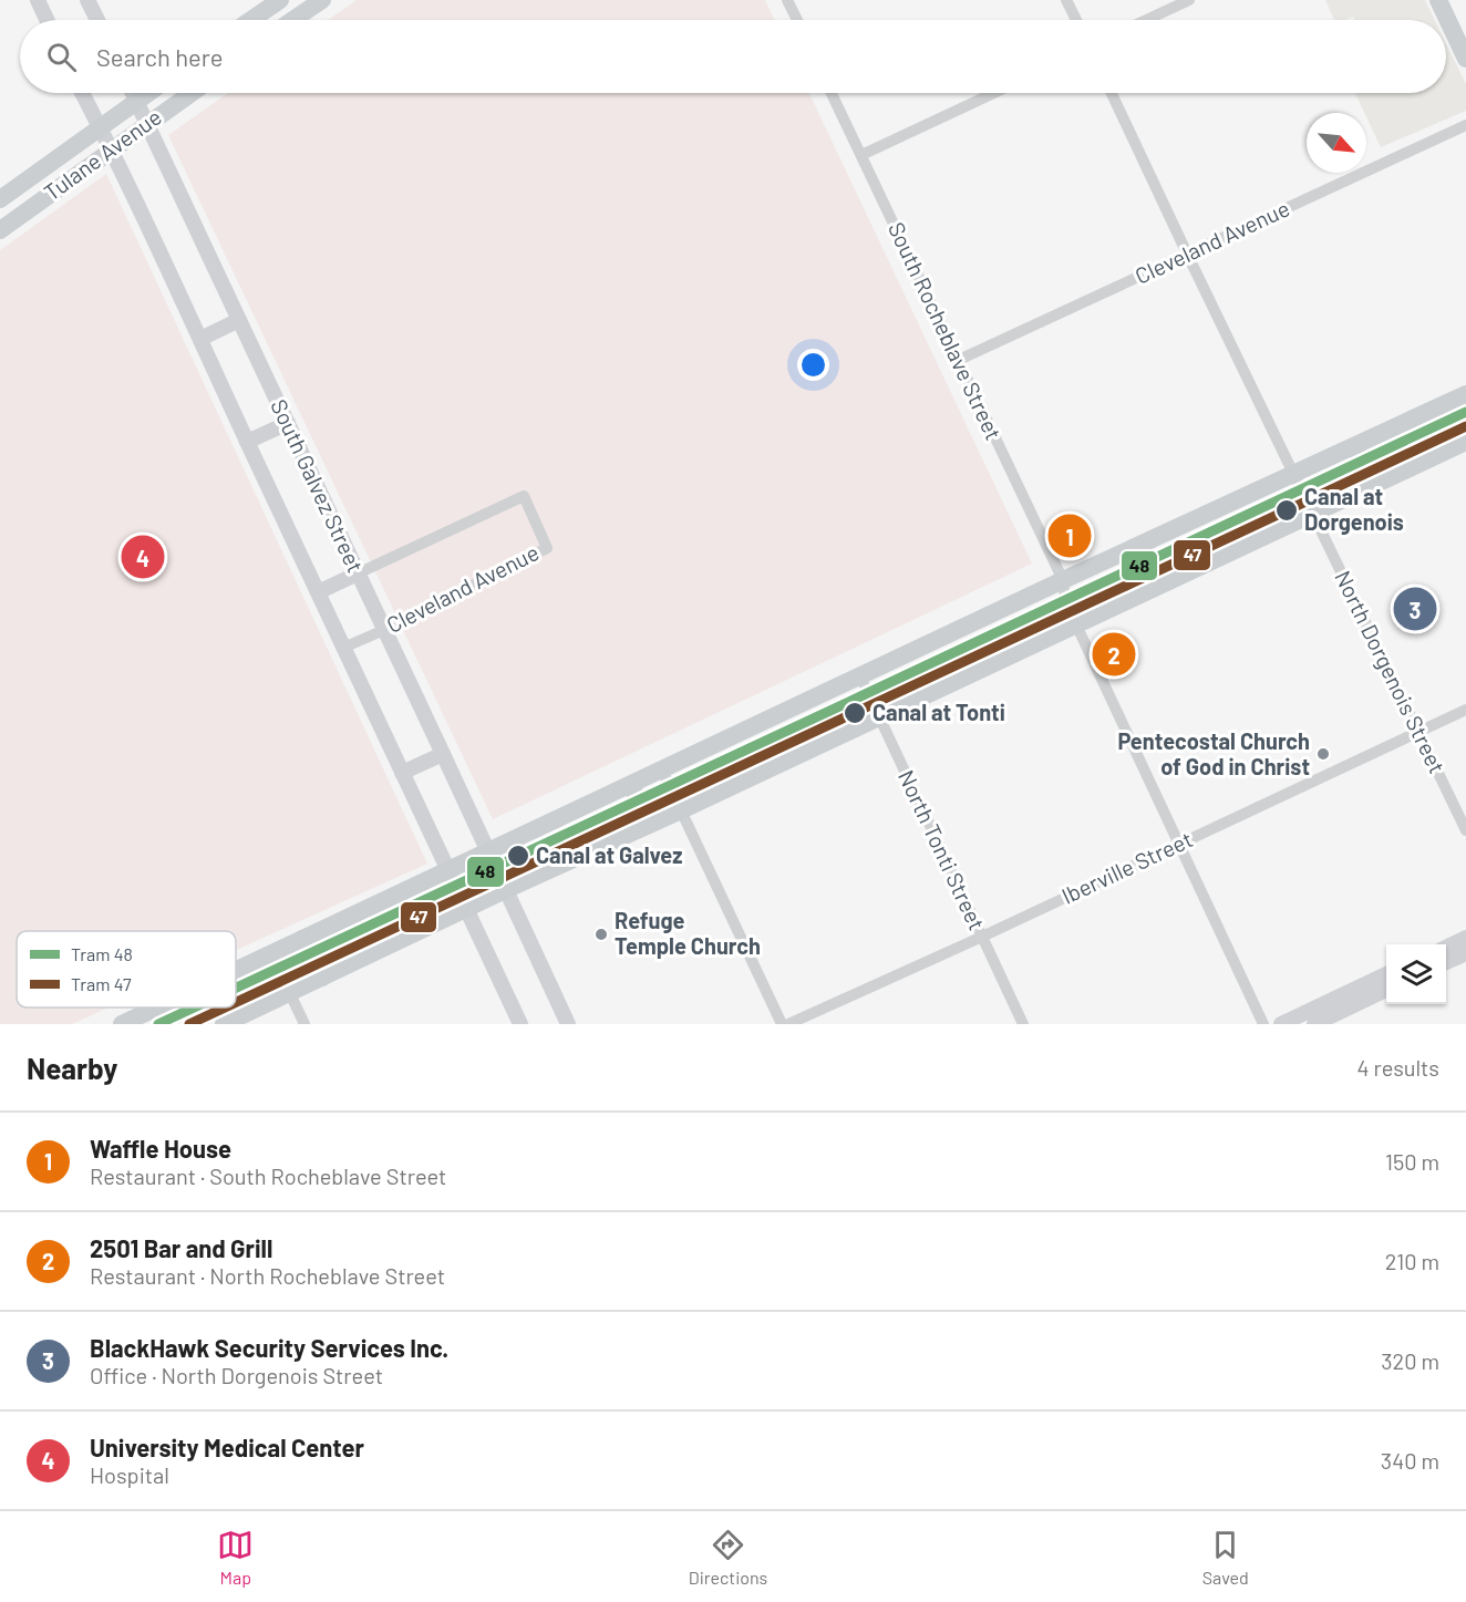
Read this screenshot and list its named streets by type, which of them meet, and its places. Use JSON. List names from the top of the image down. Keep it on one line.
{"streets":{"main road":["Tulane Avenue"],"street":["Cleveland Avenue","South Rocheblave Street","South Galvez Street","North Dorgenois Street","North Tonti Street","Iberville Street"]},"crossings":[["Tulane Avenue","South Galvez Street"],["Cleveland Avenue","South Rocheblave Street"],["Cleveland Avenue","South Galvez Street"],["Cleveland Avenue","North Dorgenois Street"],["South Rocheblave Street","Iberville Street"],["North Dorgenois Street","Iberville Street"],["North Tonti Street","Iberville Street"]],"places":["Canal at Dorgenois","Canal at Tonti","Pentecostal Church of God in Christ","Canal at Galvez","Refuge Temple Church"],"lines":["tram line 48","tram line 47"],"legend":["Tram 48","Tram 47"],"north":"bottom right","page":{"search":"Search here","pins":["1","4","3","2"],"heading":["Nearby","4 results"],"list":[{"mark":"1","name":"Waffle House","note":"Restaurant · South Rocheblave Street","value":"150 m"},{"mark":"2","name":"2501 Bar and Grill","note":"Restaurant · North Rocheblave Street","value":"210 m"},{"mark":"3","name":"BlackHawk Security Services Inc.","note":"Office · North Dorgenois Street","value":"320 m"},{"mark":"4","name":"University Medical Center","note":"Hospital","value":"340 m"}],"nav":["Map","Directions","Saved"]}}
